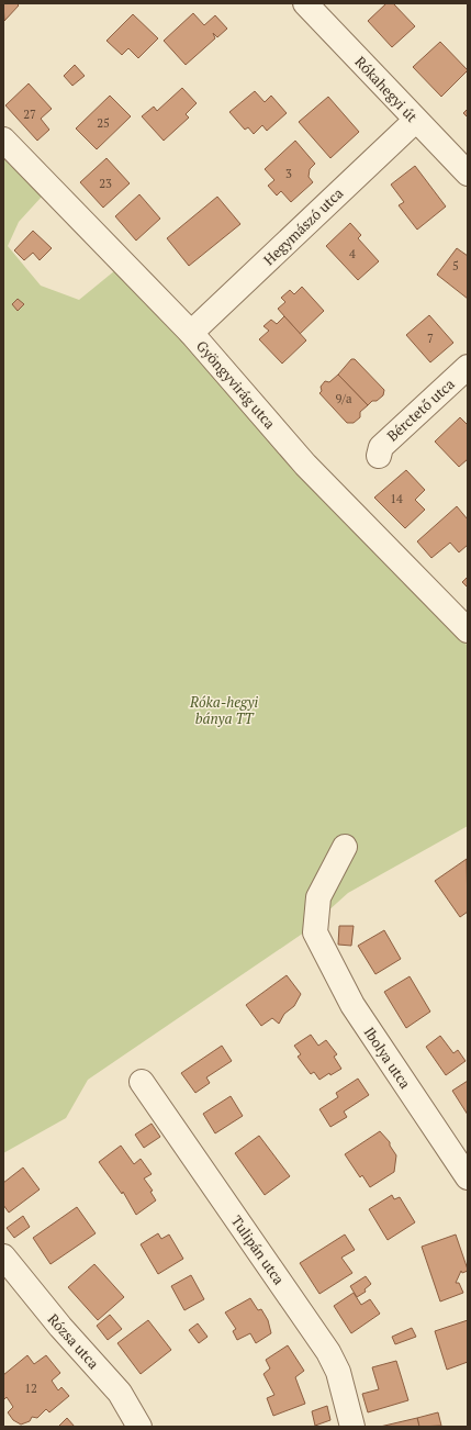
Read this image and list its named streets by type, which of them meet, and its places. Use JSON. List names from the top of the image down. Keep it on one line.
{"streets":{"street":["Rókahegyi út","Hegymászó utca","Gyöngyvirág utca","Bérctető utca","Ibolya utca","Tulipán utca","Rózsa utca"]},"crossings":[["Rókahegyi út","Hegymászó utca"],["Hegymászó utca","Gyöngyvirág utca"]],"parks":["Róka-hegyi bánya TT"],"house_numbers":["27","25","3","23","4","5","7","9/a","14","12"]}
